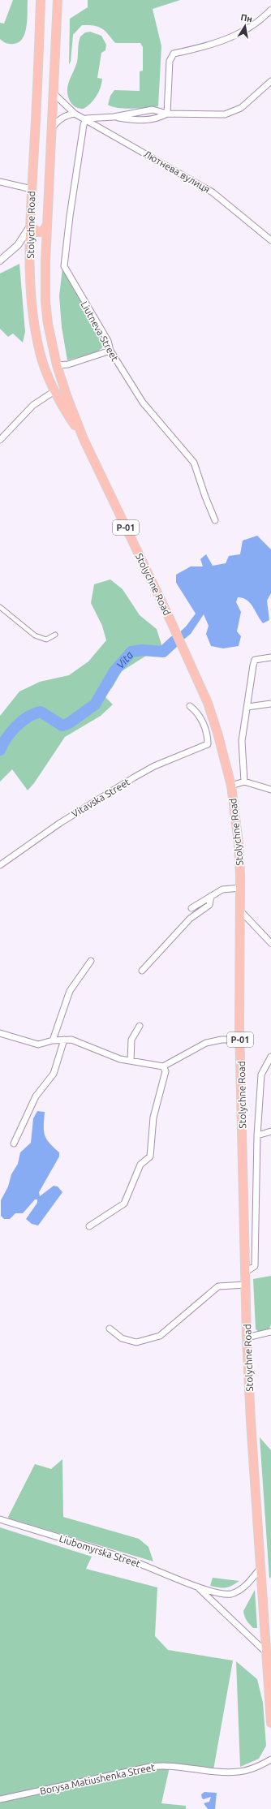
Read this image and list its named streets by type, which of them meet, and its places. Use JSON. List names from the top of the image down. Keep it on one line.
{"streets":{"main road":["Stolychne Road","Р-01"],"street":["Лютнева вулиця","Liutneva Street","Vitavska Street","Liubomyrska Street","Borysa Matiushenka Street"]},"crossings":[["Лютнева вулиця","Stolychne Road"],["Лютнева вулиця","Liutneva Street"],["Stolychne Road","Liubomyrska Street"]],"water":["Vita"],"north":"top"}
